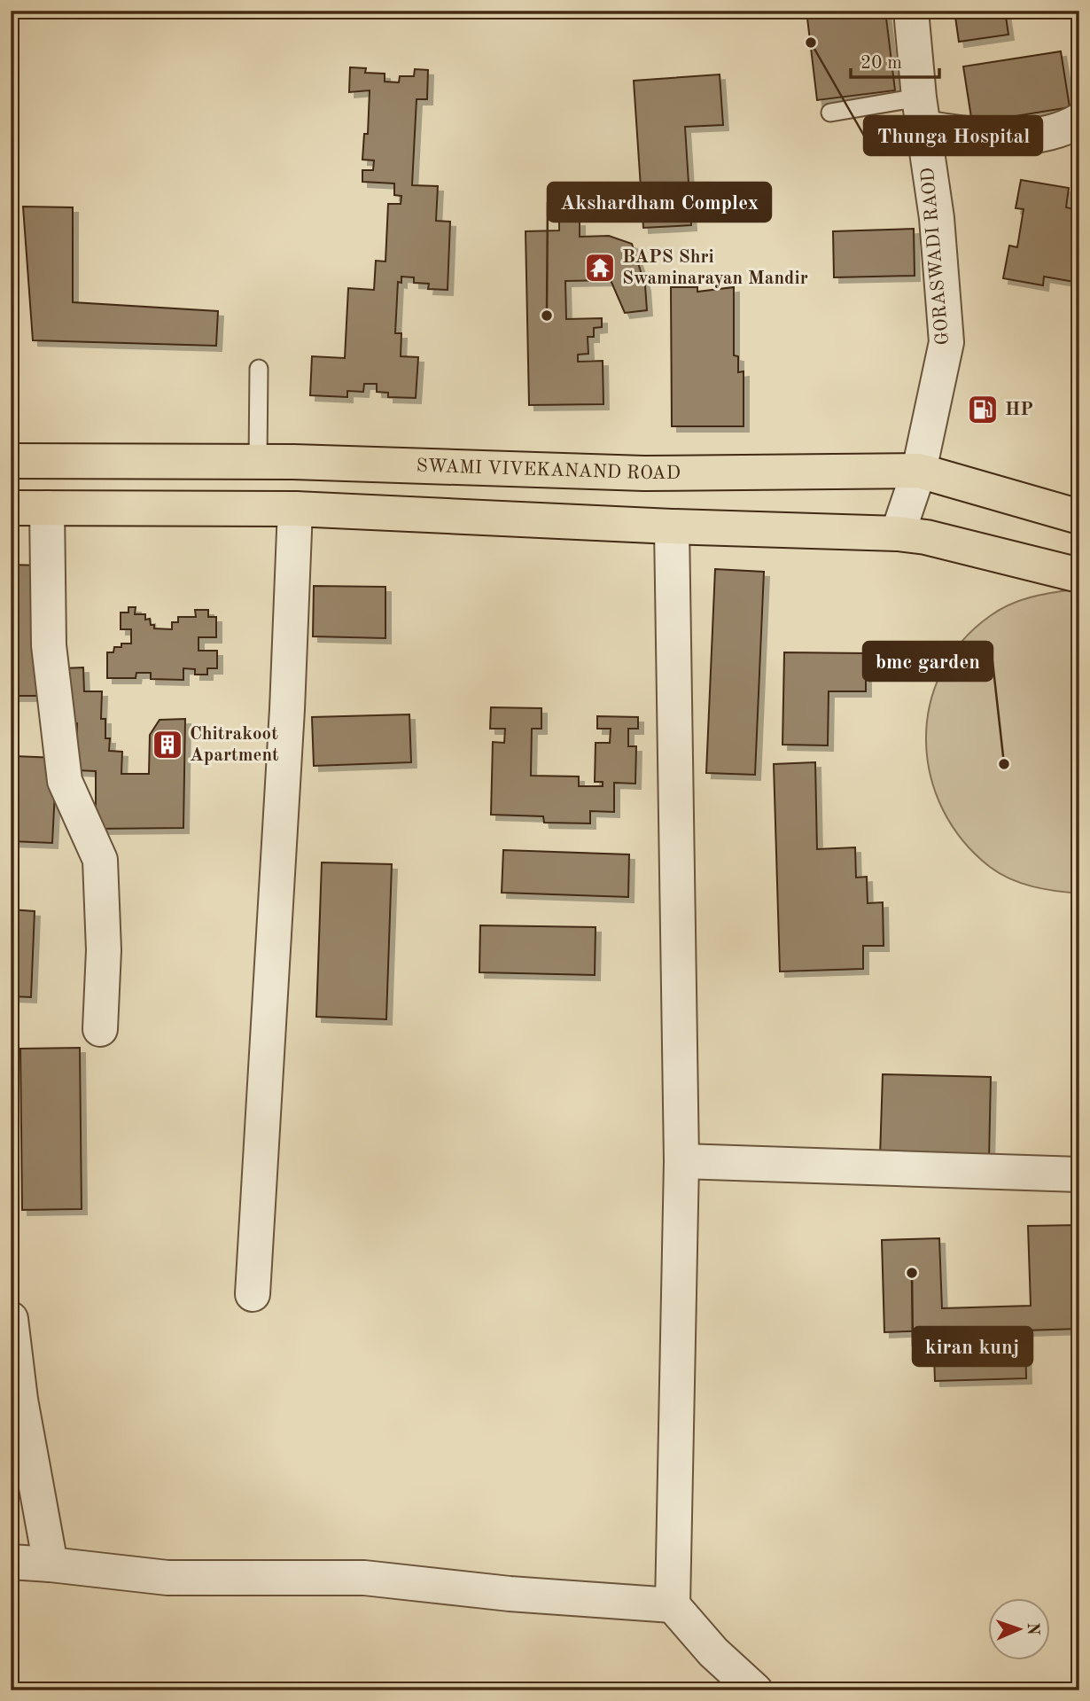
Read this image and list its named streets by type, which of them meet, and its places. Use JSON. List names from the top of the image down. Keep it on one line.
{"streets":{"main road":["SWAMI VIVEKANAND ROAD"],"street":["GORASWADI RAOD"]},"crossings":[["GORASWADI RAOD","SWAMI VIVEKANAND ROAD"]],"places":{"other":["Thunga Hospital","Akshardham Complex","bmc garden","kiran kunj"],"temple":["BAPS Shri Swaminarayan Mandir"],"fuel station":["HP"],"building":["Chitrakoot Apartment"]},"scale_bar":"20 m","north":"right"}
